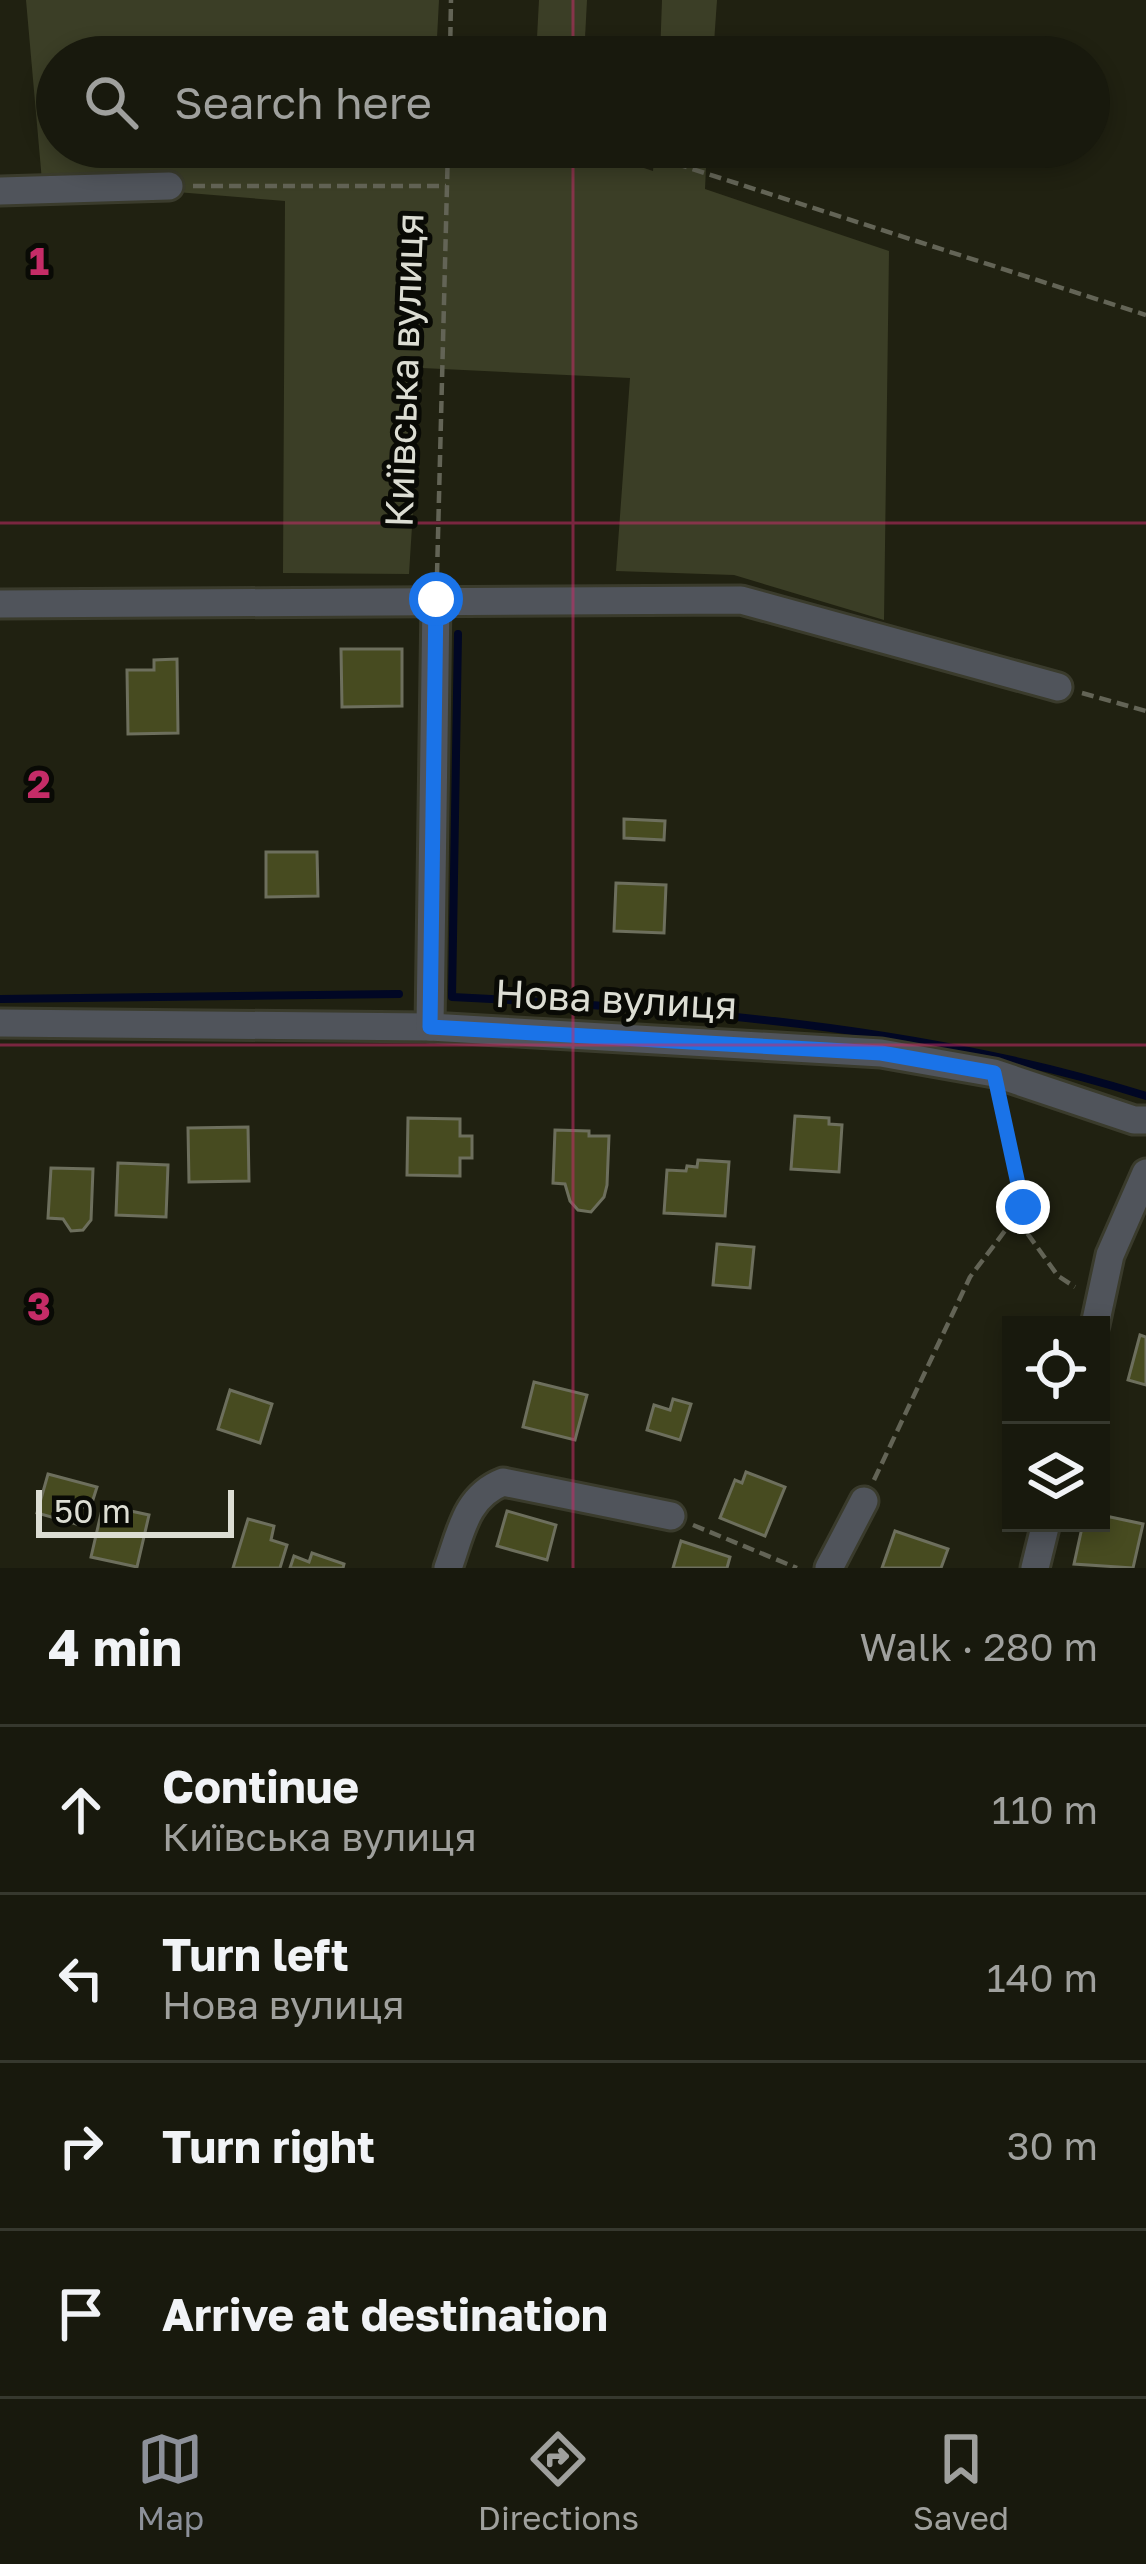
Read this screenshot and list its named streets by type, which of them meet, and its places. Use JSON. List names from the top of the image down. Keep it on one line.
{"streets":{"street":["Нова вулиця"],"path":["Київська вулиця"]},"scale_bar":"50 m","page":{"search":"Search here","scale":"50 m","heading":["4 min","Walk · 280 m"],"list":[["Continue","Київська вулиця","110 m"],["Turn left","Нова вулиця","140 m"],["Turn right","30 m"],"Arrive at destination"],"nav":["Map","Directions","Saved"]},"grid":{"rows":["1","2","3"]}}
